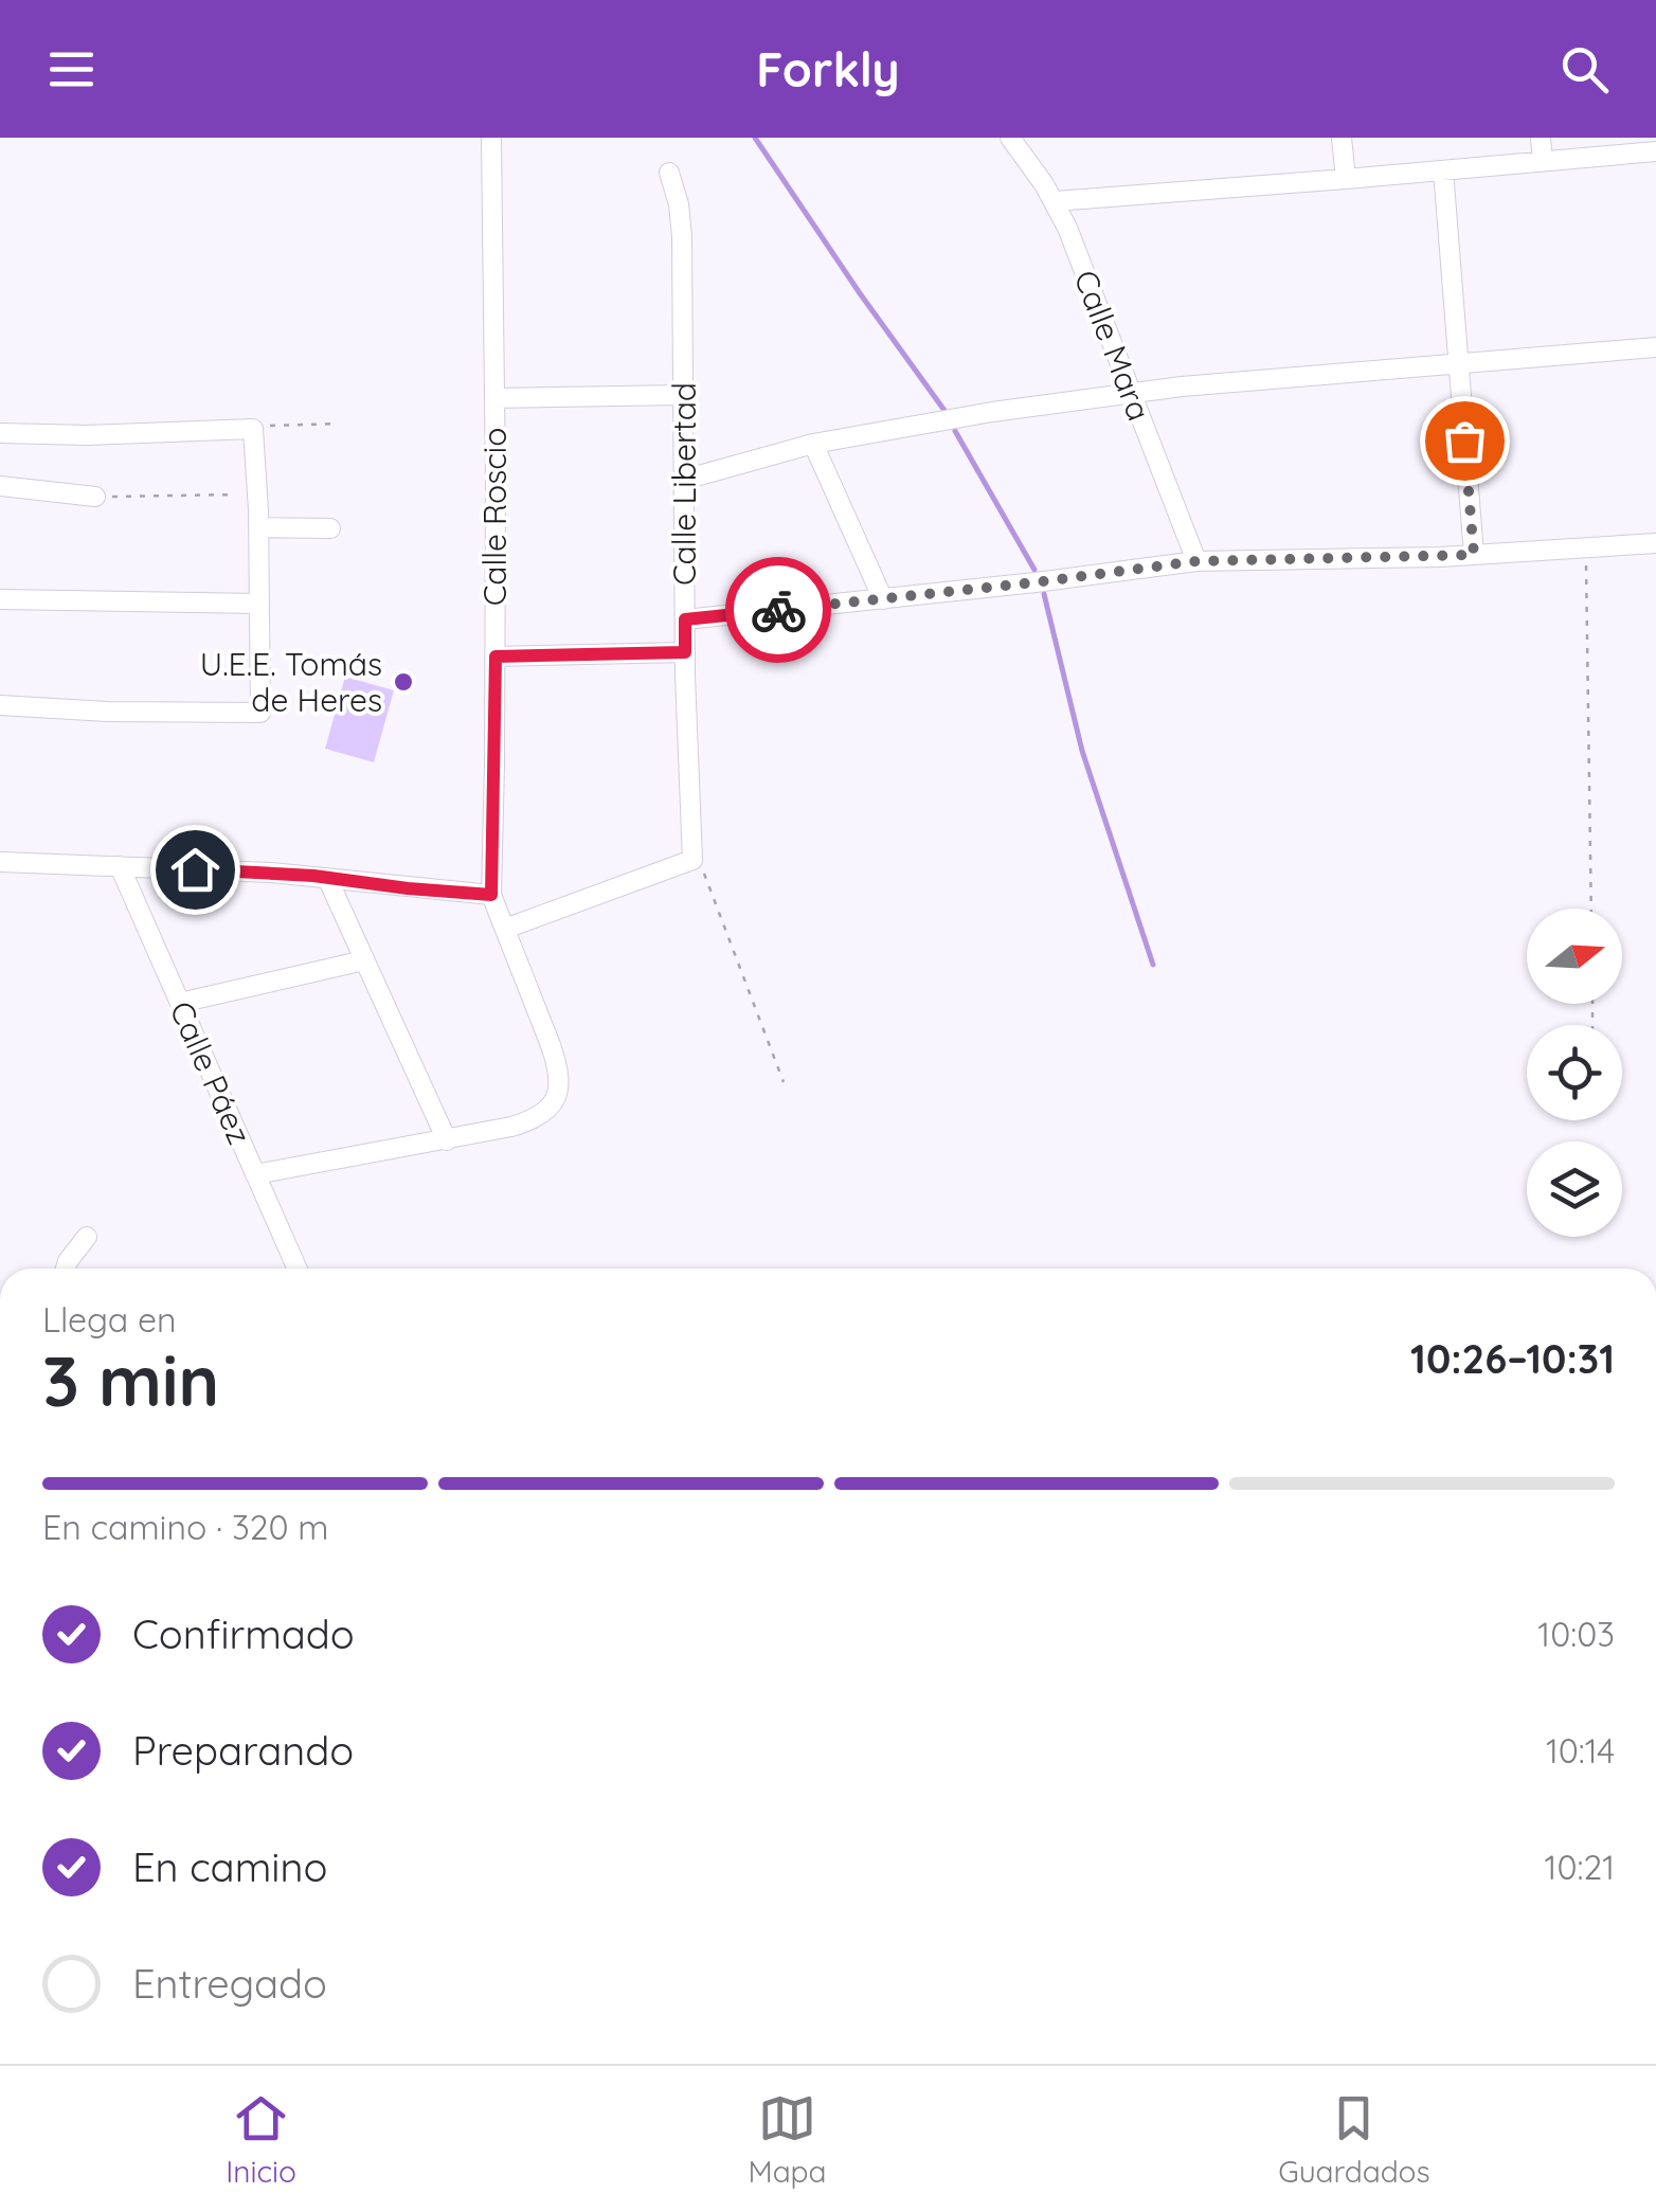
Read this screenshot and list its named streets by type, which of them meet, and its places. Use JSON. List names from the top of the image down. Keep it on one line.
{"streets":{"street":["Calle Mara","Calle Libertad","Calle Roscio","Calle Páez"]},"places":["U.E.E. Tomás de Heres"],"north":"right","page":{"header":"Forkly","heading":["3 min","Llega en","10:26–10:31"],"bar":"En camino · 320 m","list":[["Confirmado","10:03"],["Preparando","10:14"],["En camino","10:21"],"Entregado"],"tabs":["Inicio","Mapa","Guardados"]}}
